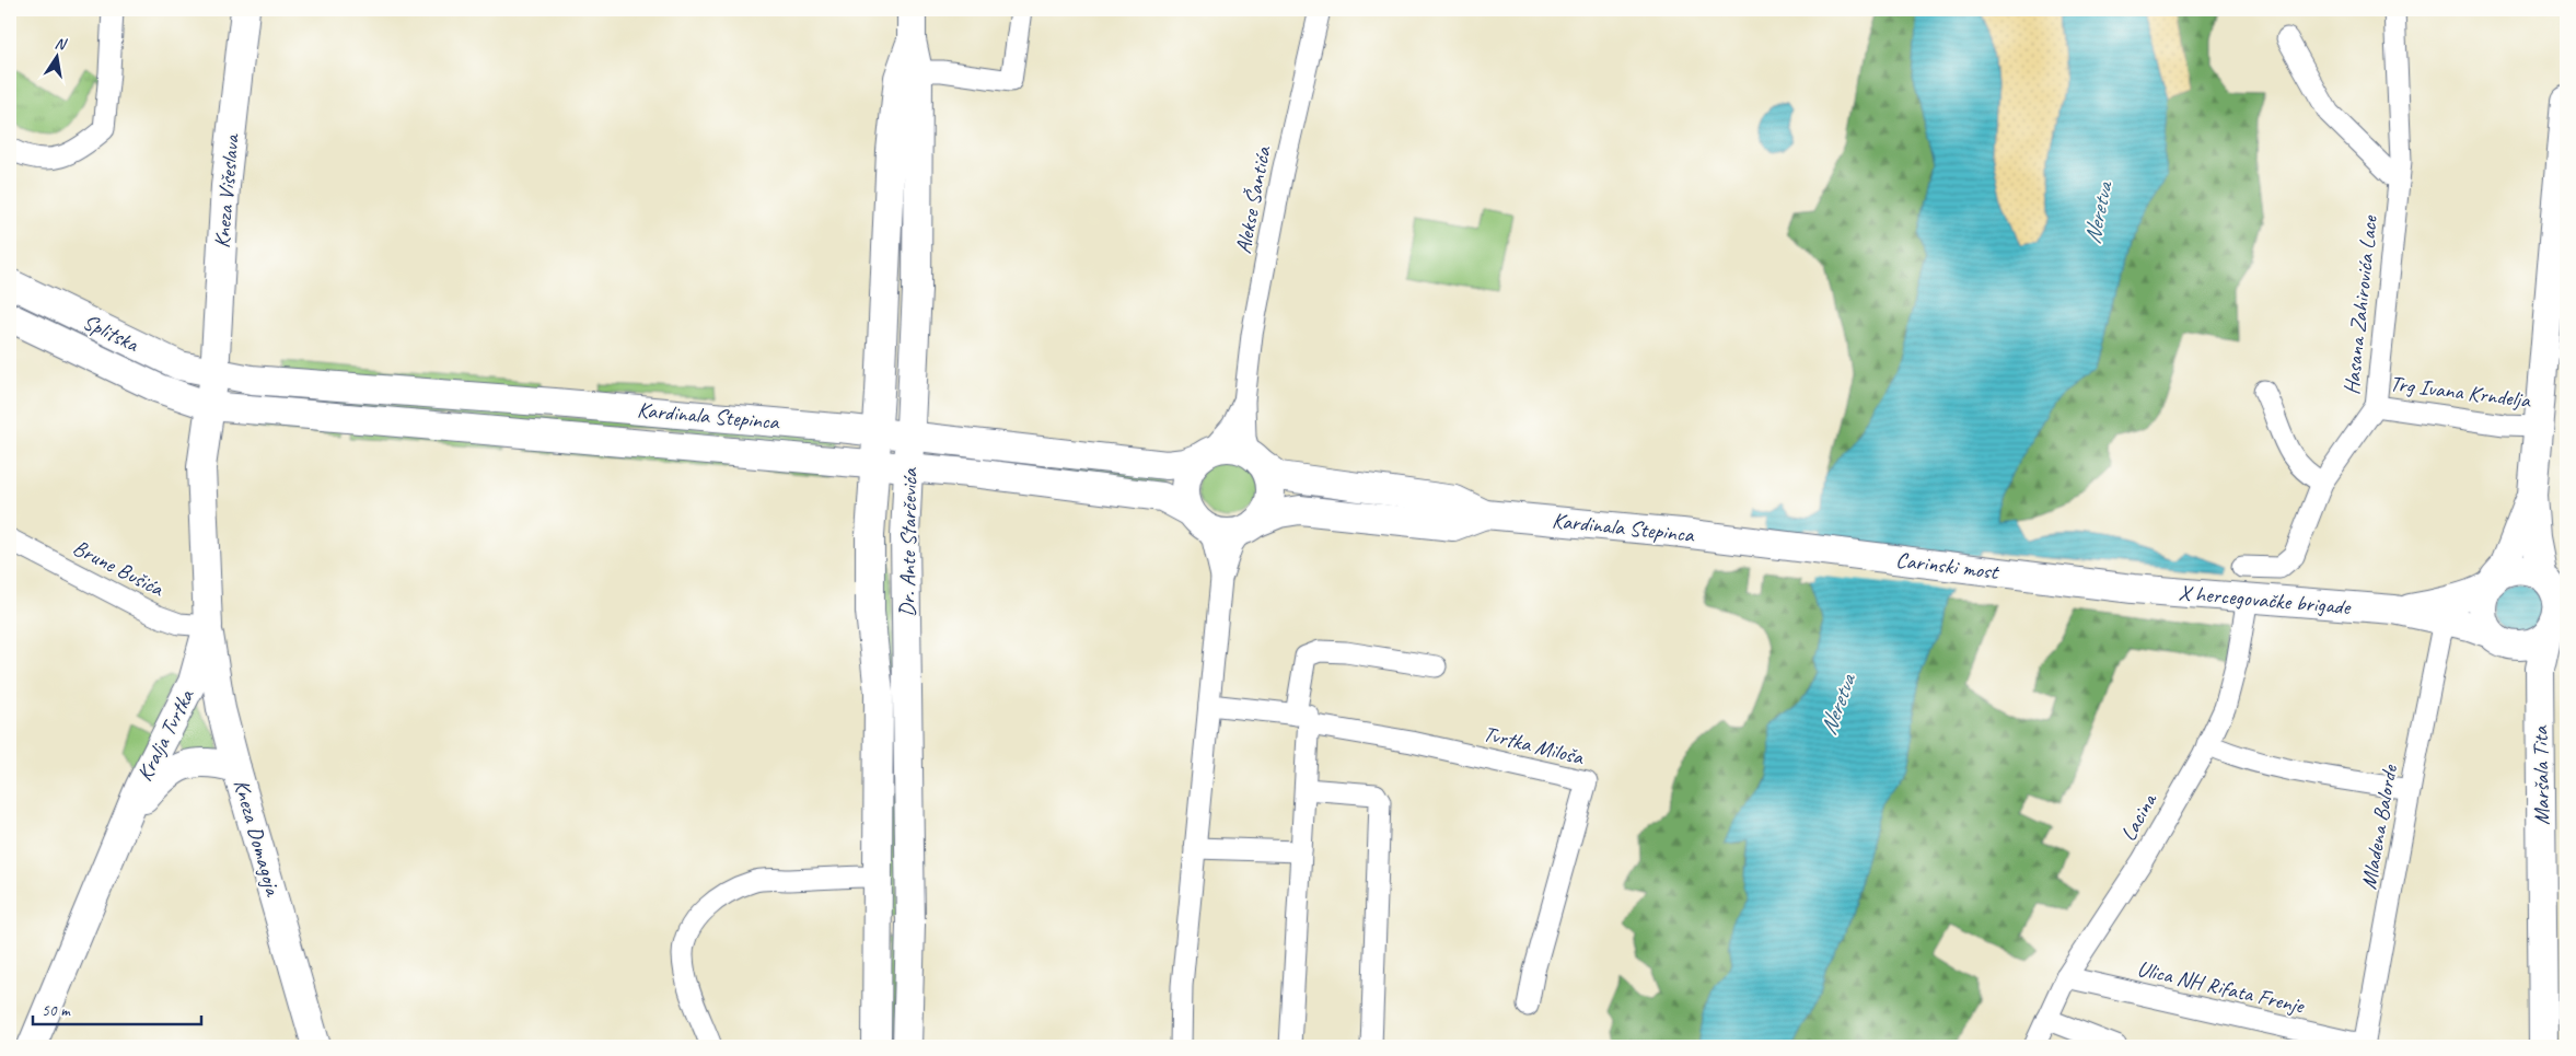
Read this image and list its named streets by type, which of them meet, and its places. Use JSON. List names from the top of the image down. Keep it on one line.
{"streets":{"street":["Kneza Višeslava","Alekse Šantića","Hasana Zahirovića Lace","Splitska","Trg Ivana Krndelja","Kardinala Stepinca","Dr. Ante Starčevića","Carinski most","Brune Bušića","X hercegovačke brigade","Kralja Tvrtka","Tvrtka Miloša","Maršala Tita","Lacina","Mladena Balorde","Kneza Domagoja","Ulica NH Rifata Frenje"]},"crossings":[["Kneza Višeslava","Splitska"],["Kneza Višeslava","Kardinala Stepinca"],["Kneza Višeslava","Kralja Tvrtka"],["Alekse Šantića","Kardinala Stepinca"],["Hasana Zahirovića Lace","Trg Ivana Krndelja"],["Splitska","Kardinala Stepinca"],["Splitska","Kralja Tvrtka"],["Kardinala Stepinca","Dr. Ante Starčevića"],["Kardinala Stepinca","Carinski most"],["Kardinala Stepinca","Kralja Tvrtka"],["Carinski most","X hercegovačke brigade"],["Brune Bušića","Kralja Tvrtka"],["Brune Bušića","Kneza Domagoja"],["X hercegovačke brigade","Maršala Tita"],["X hercegovačke brigade","Lacina"],["X hercegovačke brigade","Mladena Balorde"],["Kralja Tvrtka","Kneza Domagoja"],["Lacina","Ulica NH Rifata Frenje"],["Mladena Balorde","Ulica NH Rifata Frenje"]],"water":["Neretva"],"scale_bar":"50 m","north":"top"}
